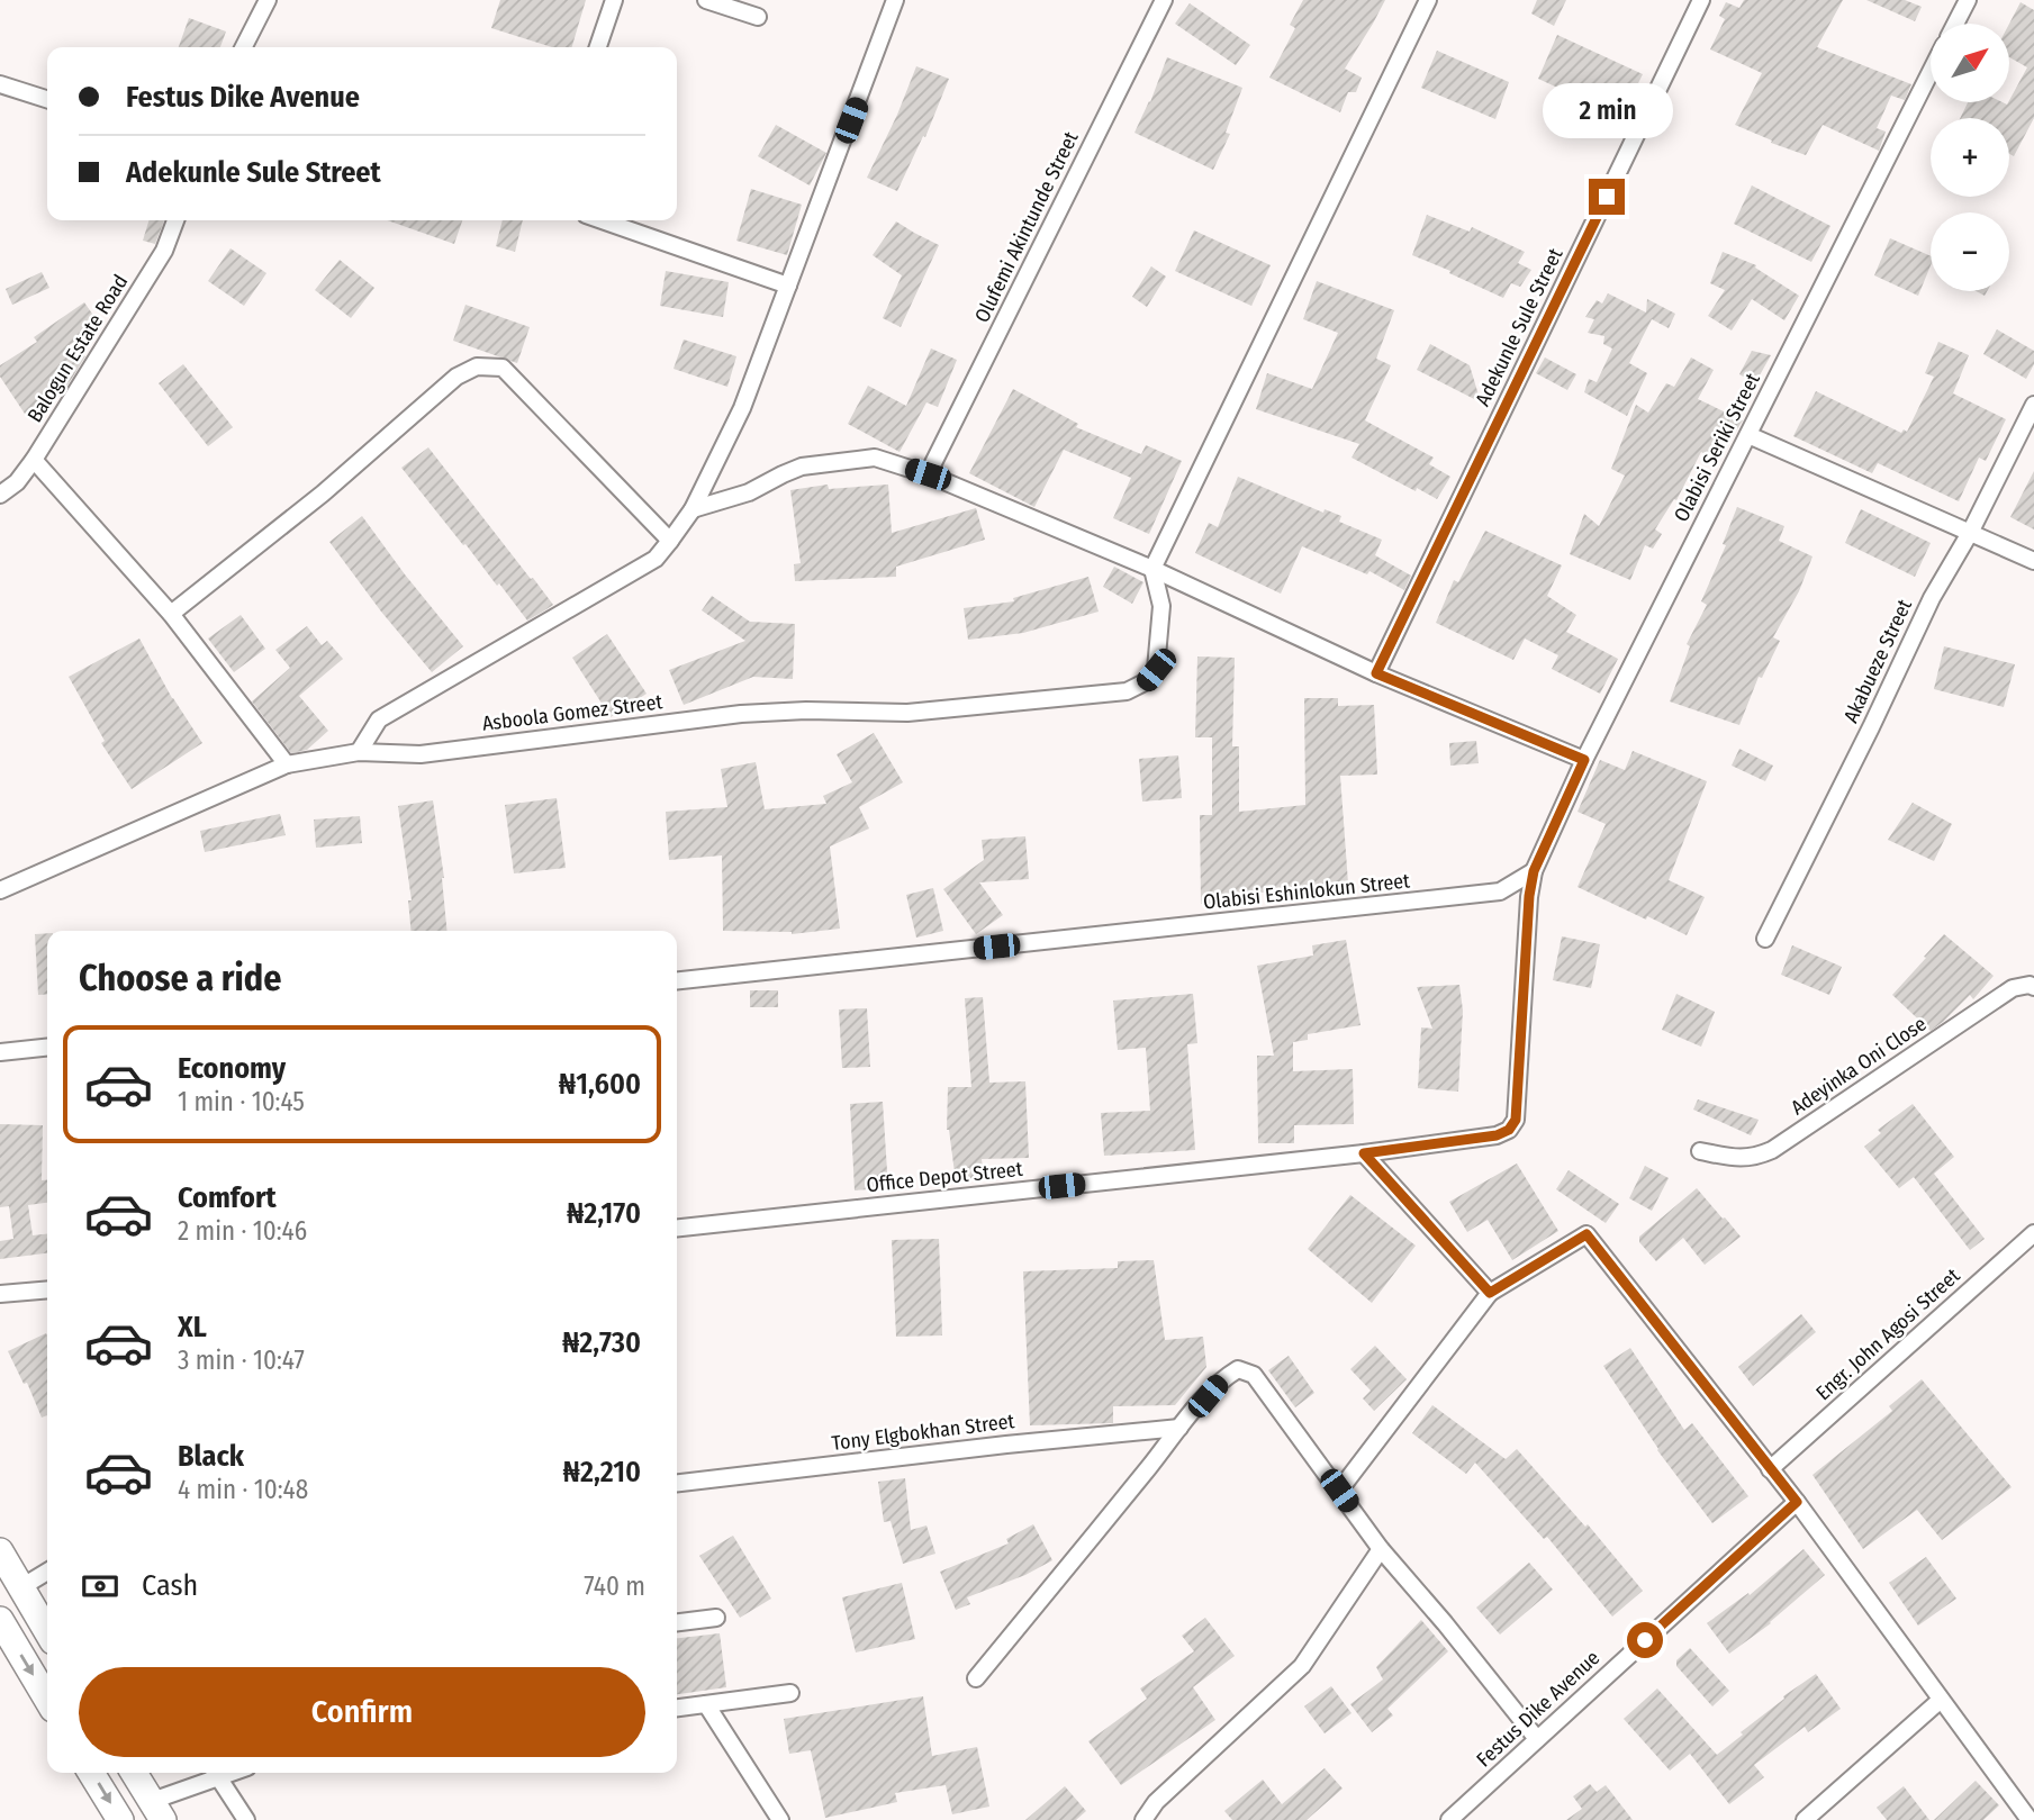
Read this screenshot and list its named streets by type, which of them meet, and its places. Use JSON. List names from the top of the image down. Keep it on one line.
{"streets":{"street":["Olufemi Akintunde Street","Adekunle Sule Street","Balogun Estate Road","Olabisi Seriki Street","Akabueze Street","Asboola Gomez Street","Olabisi Eshinlokun Street","Adeyinka Oni Close","Office Depot Street","Engr. John Agosi Street","Tony Elgbokhan Street","Festus Dike Avenue"]},"crossings":[["Olabisi Seriki Street","Olabisi Eshinlokun Street"]],"north":"top right","page":{"map_buttons":["+","−"],"banner":["Festus Dike Avenue","Adekunle Sule Street"],"bubble":"2 min","heading":"Choose a ride","list":[{"name":"Economy","note":"1 min · 10:45","value":"₦1,600"},{"name":"Comfort","note":"2 min · 10:46","value":"₦2,170"},{"name":"XL","note":"3 min · 10:47","value":"₦2,730"},{"name":"Black","note":"4 min · 10:48","value":"₦2,210"}],"pay":["Cash","740 m"],"buttons":"Confirm"}}
